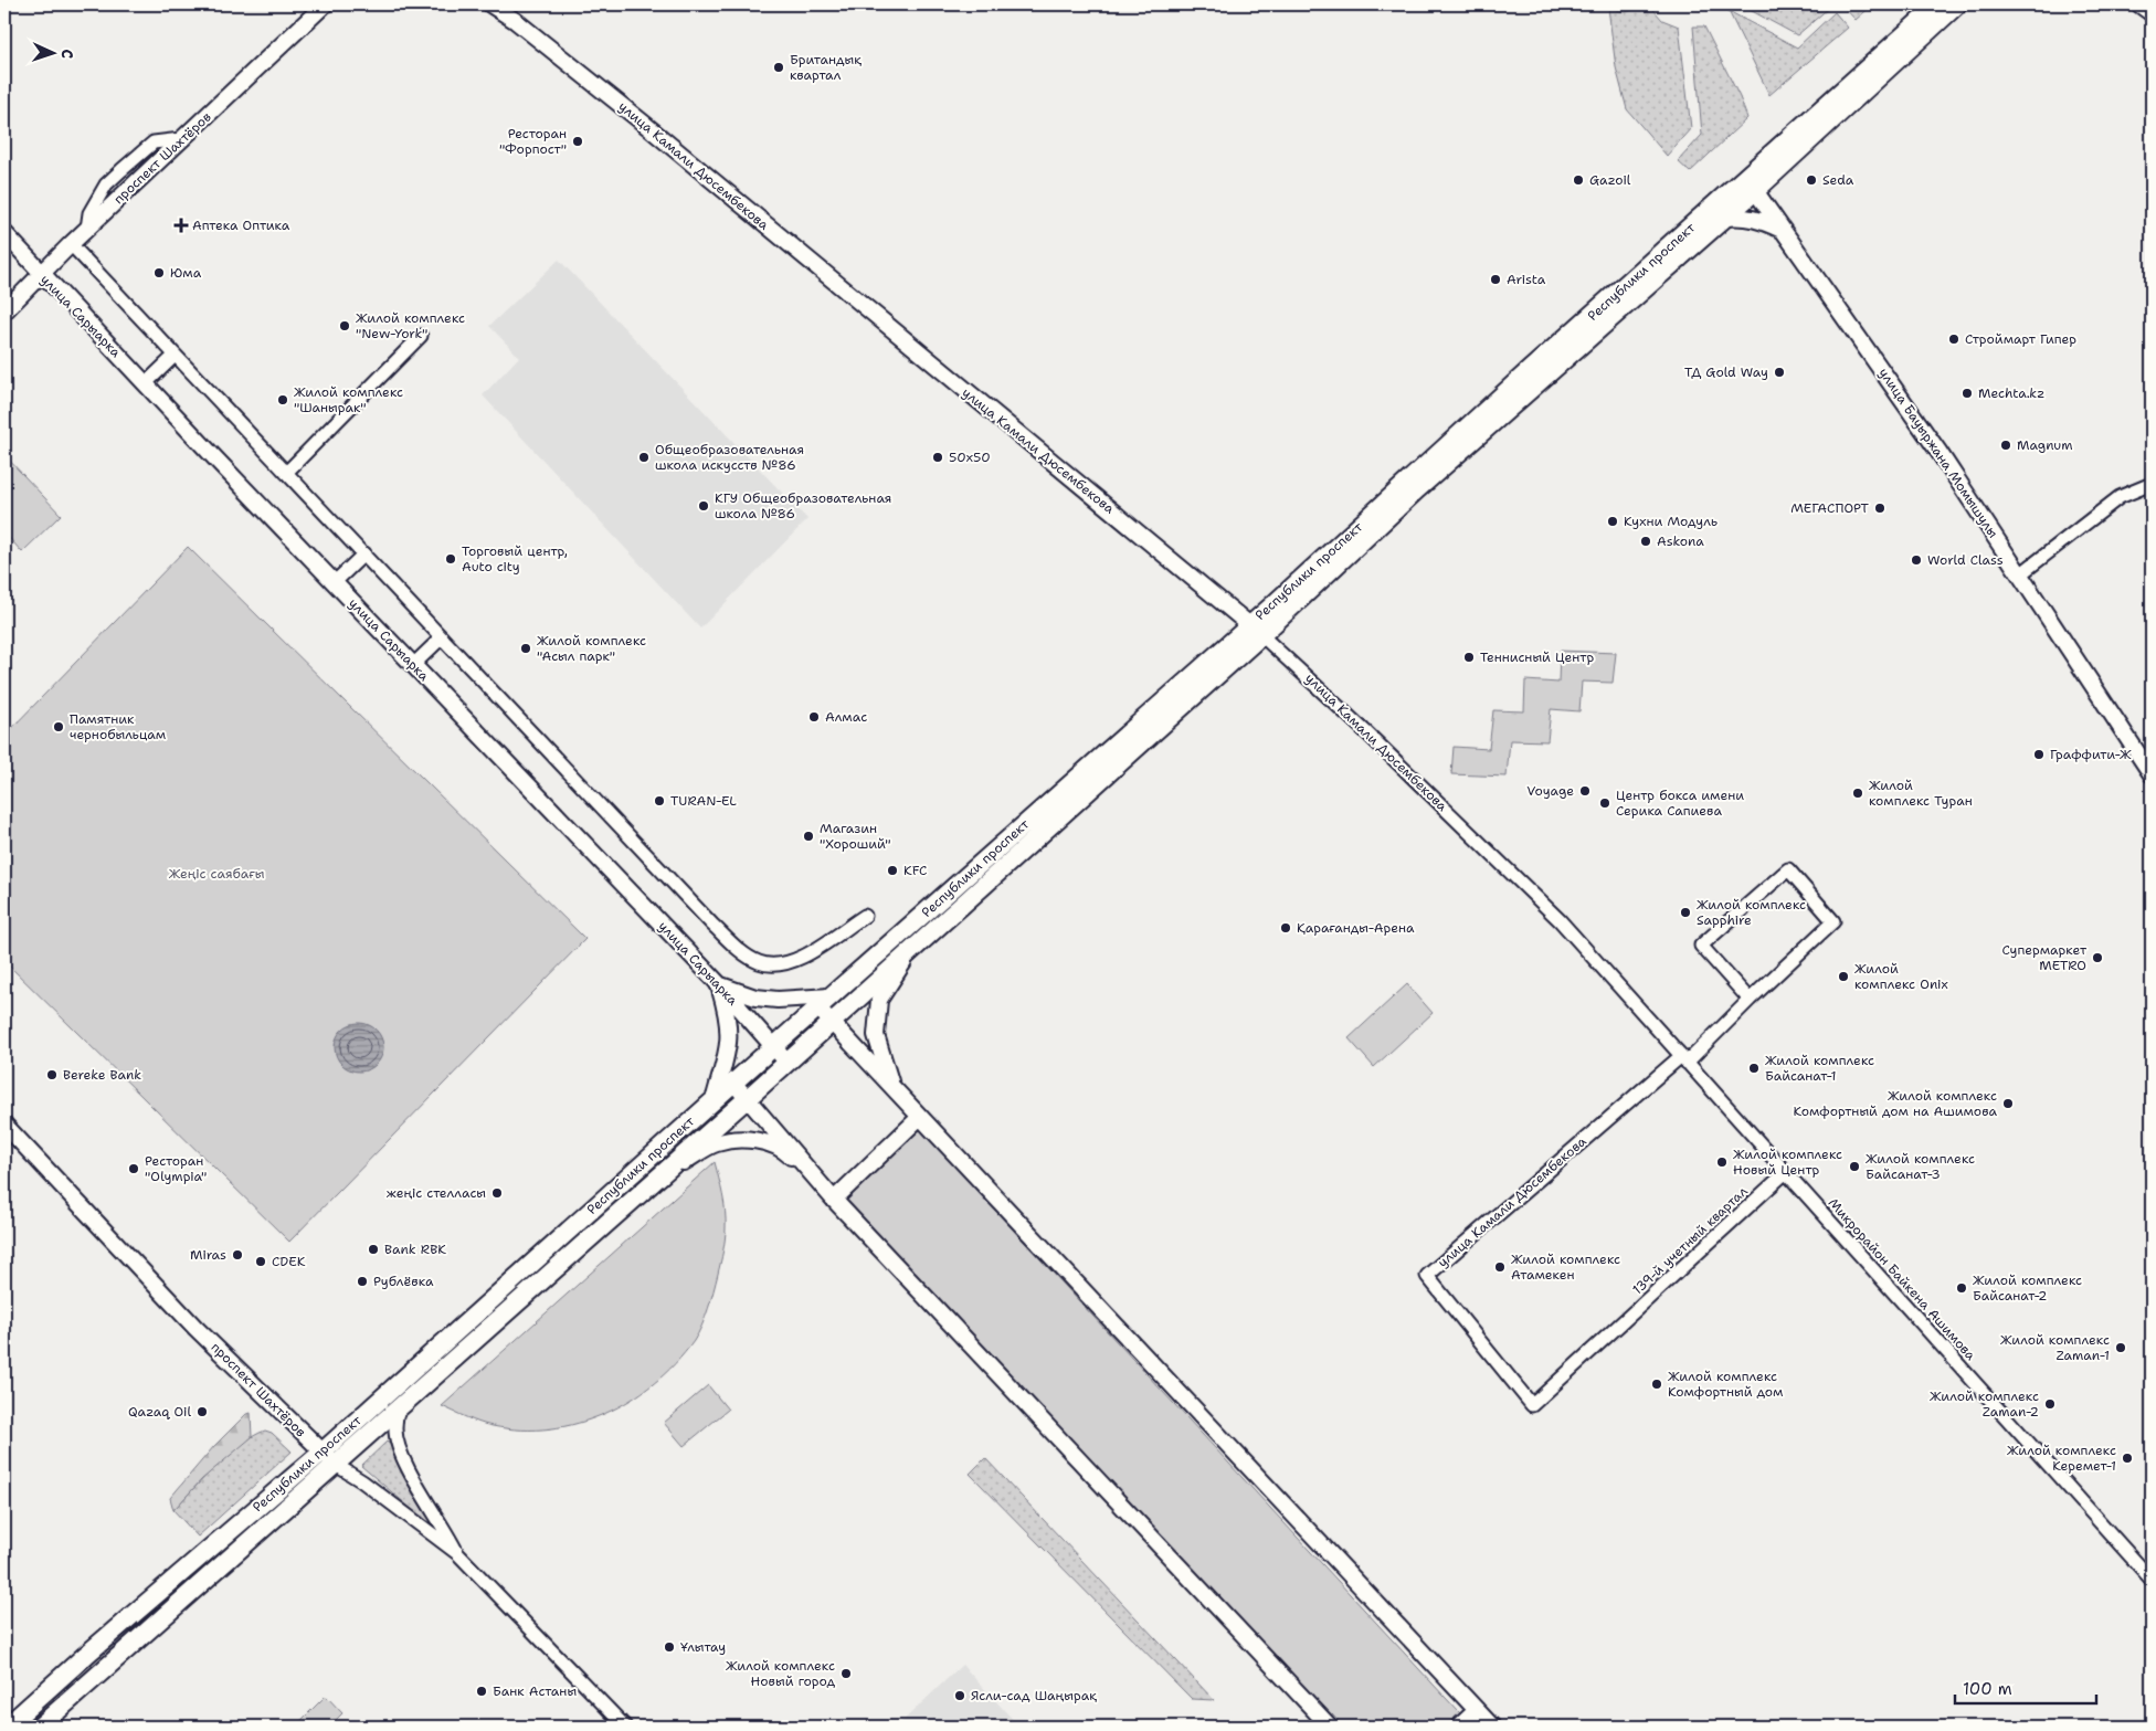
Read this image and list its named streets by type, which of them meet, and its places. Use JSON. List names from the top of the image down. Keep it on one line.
{"streets":{"highway":["Республики проспект"],"main road":["проспект Шахтёров","улица Камали Дюсембекова","улица Сарыарка","улица Бауыржана Момышулы"],"street":["139-й учетный квартал","Микрорайон Байкена Ашимова"]},"crossings":[["проспект Шахтёров","Республики проспект"],["проспект Шахтёров","улица Сарыарка"],["улица Камали Дюсембекова","Республики проспект"],["улица Камали Дюсембекова","139-й учетный квартал"],["улица Камали Дюсембекова","Микрорайон Байкена Ашимова"],["Республики проспект","улица Сарыарка"],["Республики проспект","улица Бауыржана Момышулы"],["139-й учетный квартал","Микрорайон Байкена Ашимова"]],"parks":["Жеңіс саябағы"],"places":{"other":["Британдық квартал","Ресторан \"Форпост\"","Gazoil","Seda","Юма","Arista","Жилой комплекс \"New-York\"","Строймарт Гипер","ТД Gold Way","Mechta.kz","Жилой комплекс \"Шанырак\"","Magnum","Общеобразовательная школа искусств №86","50х50","КГУ Общеобразовательная школа №86","МЕГАСПОРТ","Кухни Модуль","Askona","Торговый центр, Auto city","World Class","Жилой комплекс \"Асыл парк\"","Теннисный Центр","Алмас","Памятник чернобыльцам","Граффити-Ж","Voyage","Жилой комплекс Туран","TURAN-EL","Центр бокса имени Серика Сапиева","Магазин \"Хороший\"","KFC","Жилой комплекс Sapphire","Қарағанды-Арена","Супермаркет METRO","Жилой комплекс Onix","Жилой комплекс Байсанат-1","Bereke Bank","Жилой комплекс Комфортный дом на Ашимова","Жилой комплекс Новый Центр","Жилой комплекс Байсанат-3","Ресторан \"Olympia\"","жеңіс стелласы","Bank RBK","Miras","CDEK","Жилой комплекс Атамекен","Рублёвка","Жилой комплекс Байсанат-2","Жилой комплекс Zaman-1","Жилой комплекс Комфортный дом","Жилой комплекс Zaman-2","Qazaq Oil","Жилой комплекс Керемет-1","Ұлытау","Жилой комплекс Новый город","Банк Астаны","Ясли-сад Шаңырақ"],"health":["Аптека Оптика"]},"scale_bar":"100 m","north":"right"}
